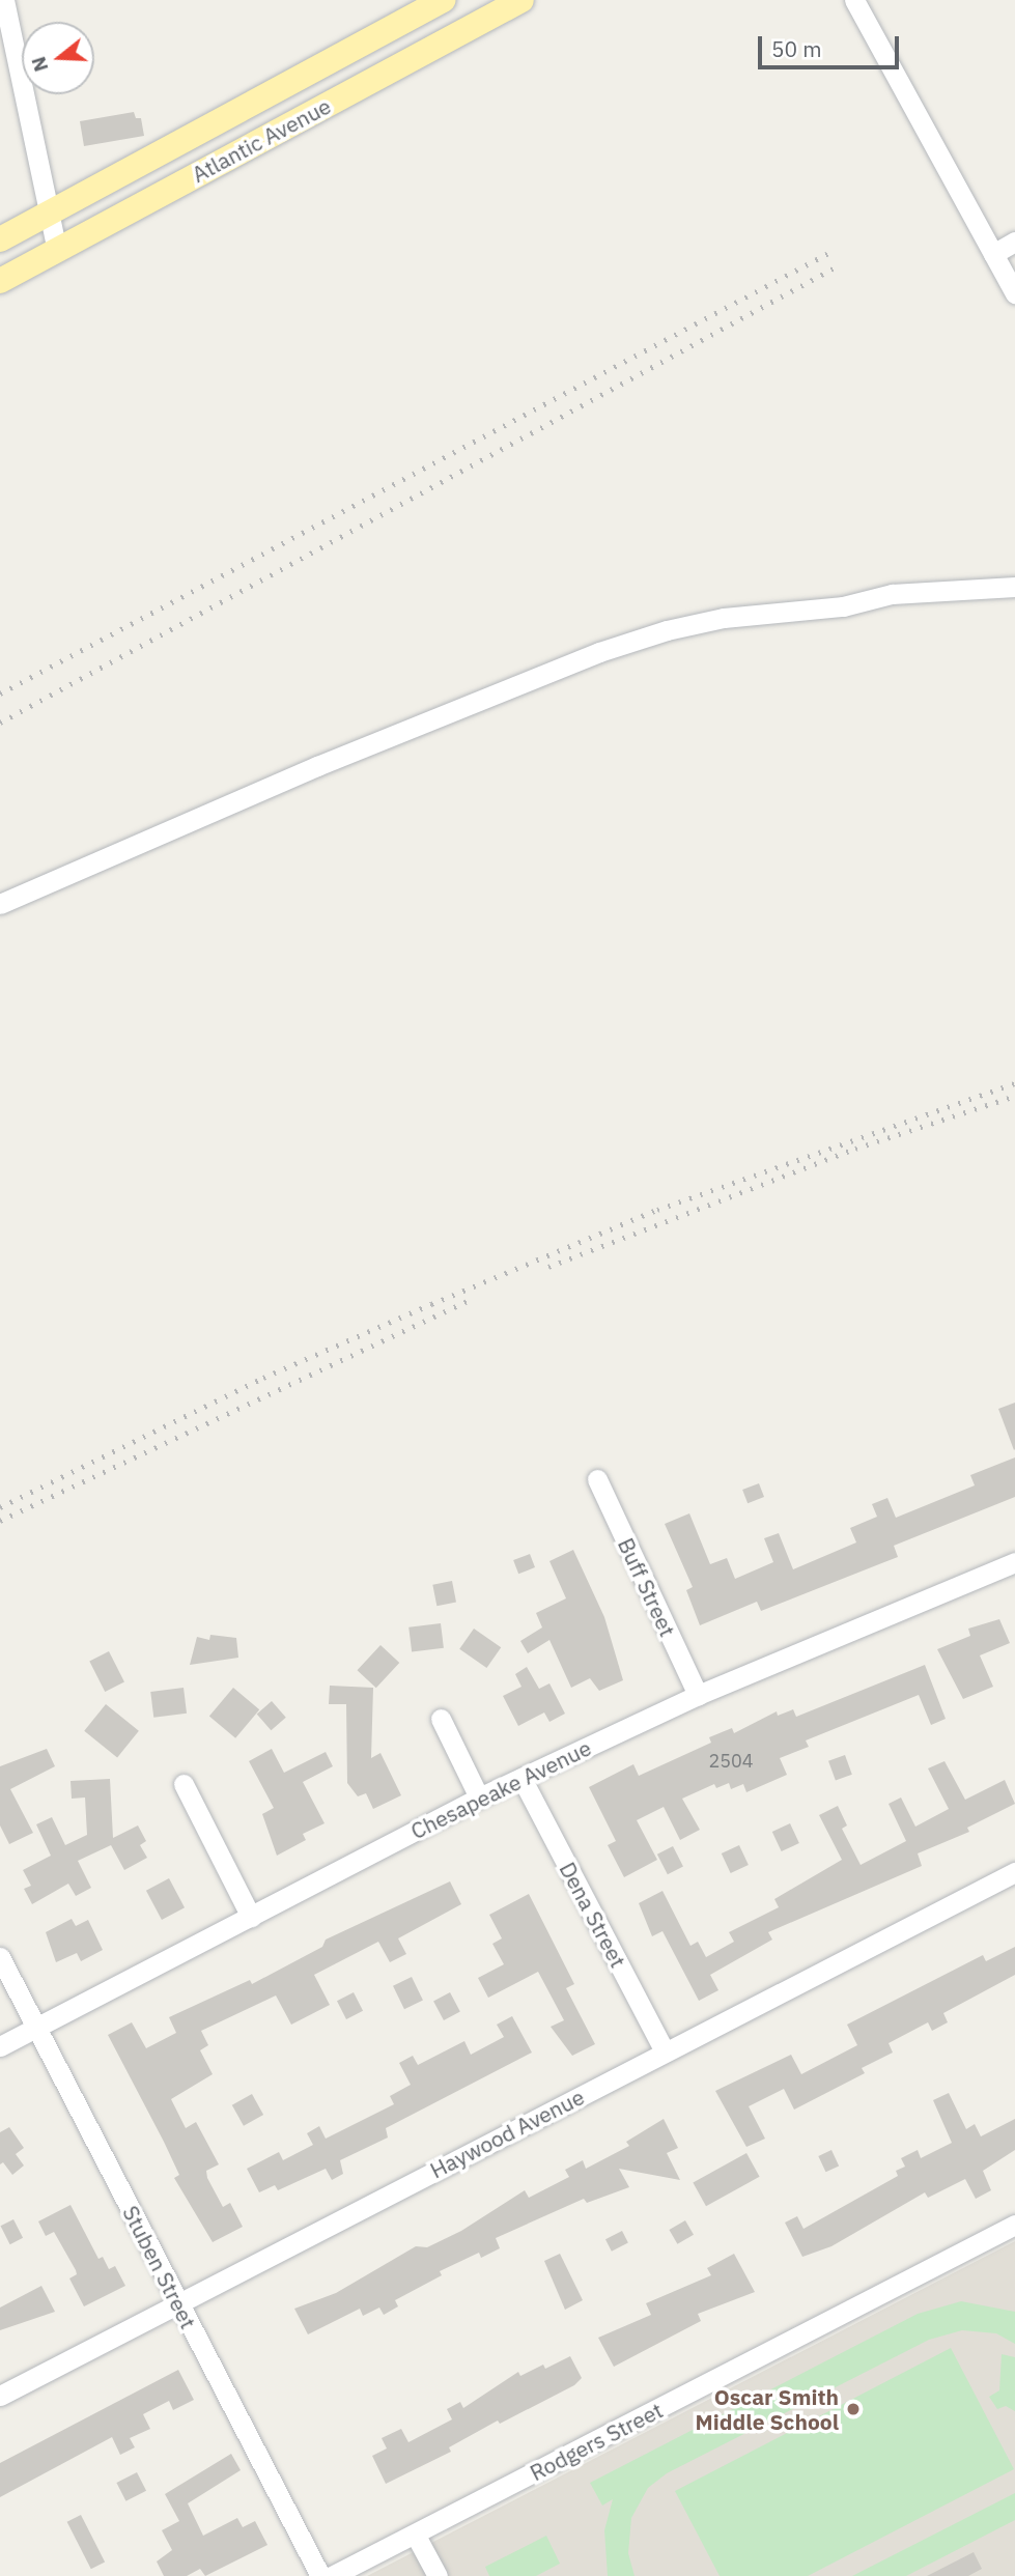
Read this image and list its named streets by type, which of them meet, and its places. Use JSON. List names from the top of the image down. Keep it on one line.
{"streets":{"main road":["Atlantic Avenue"],"street":["Buff Street","Chesapeake Avenue","Dena Street","Haywood Avenue","Stuben Street","Rodgers Street"]},"crossings":[["Buff Street","Chesapeake Avenue"],["Chesapeake Avenue","Dena Street"],["Chesapeake Avenue","Stuben Street"],["Dena Street","Haywood Avenue"],["Haywood Avenue","Stuben Street"]],"places":["Oscar Smith Middle School"],"house_numbers":["2504"],"scale_bar":"50 m","north":"left"}
